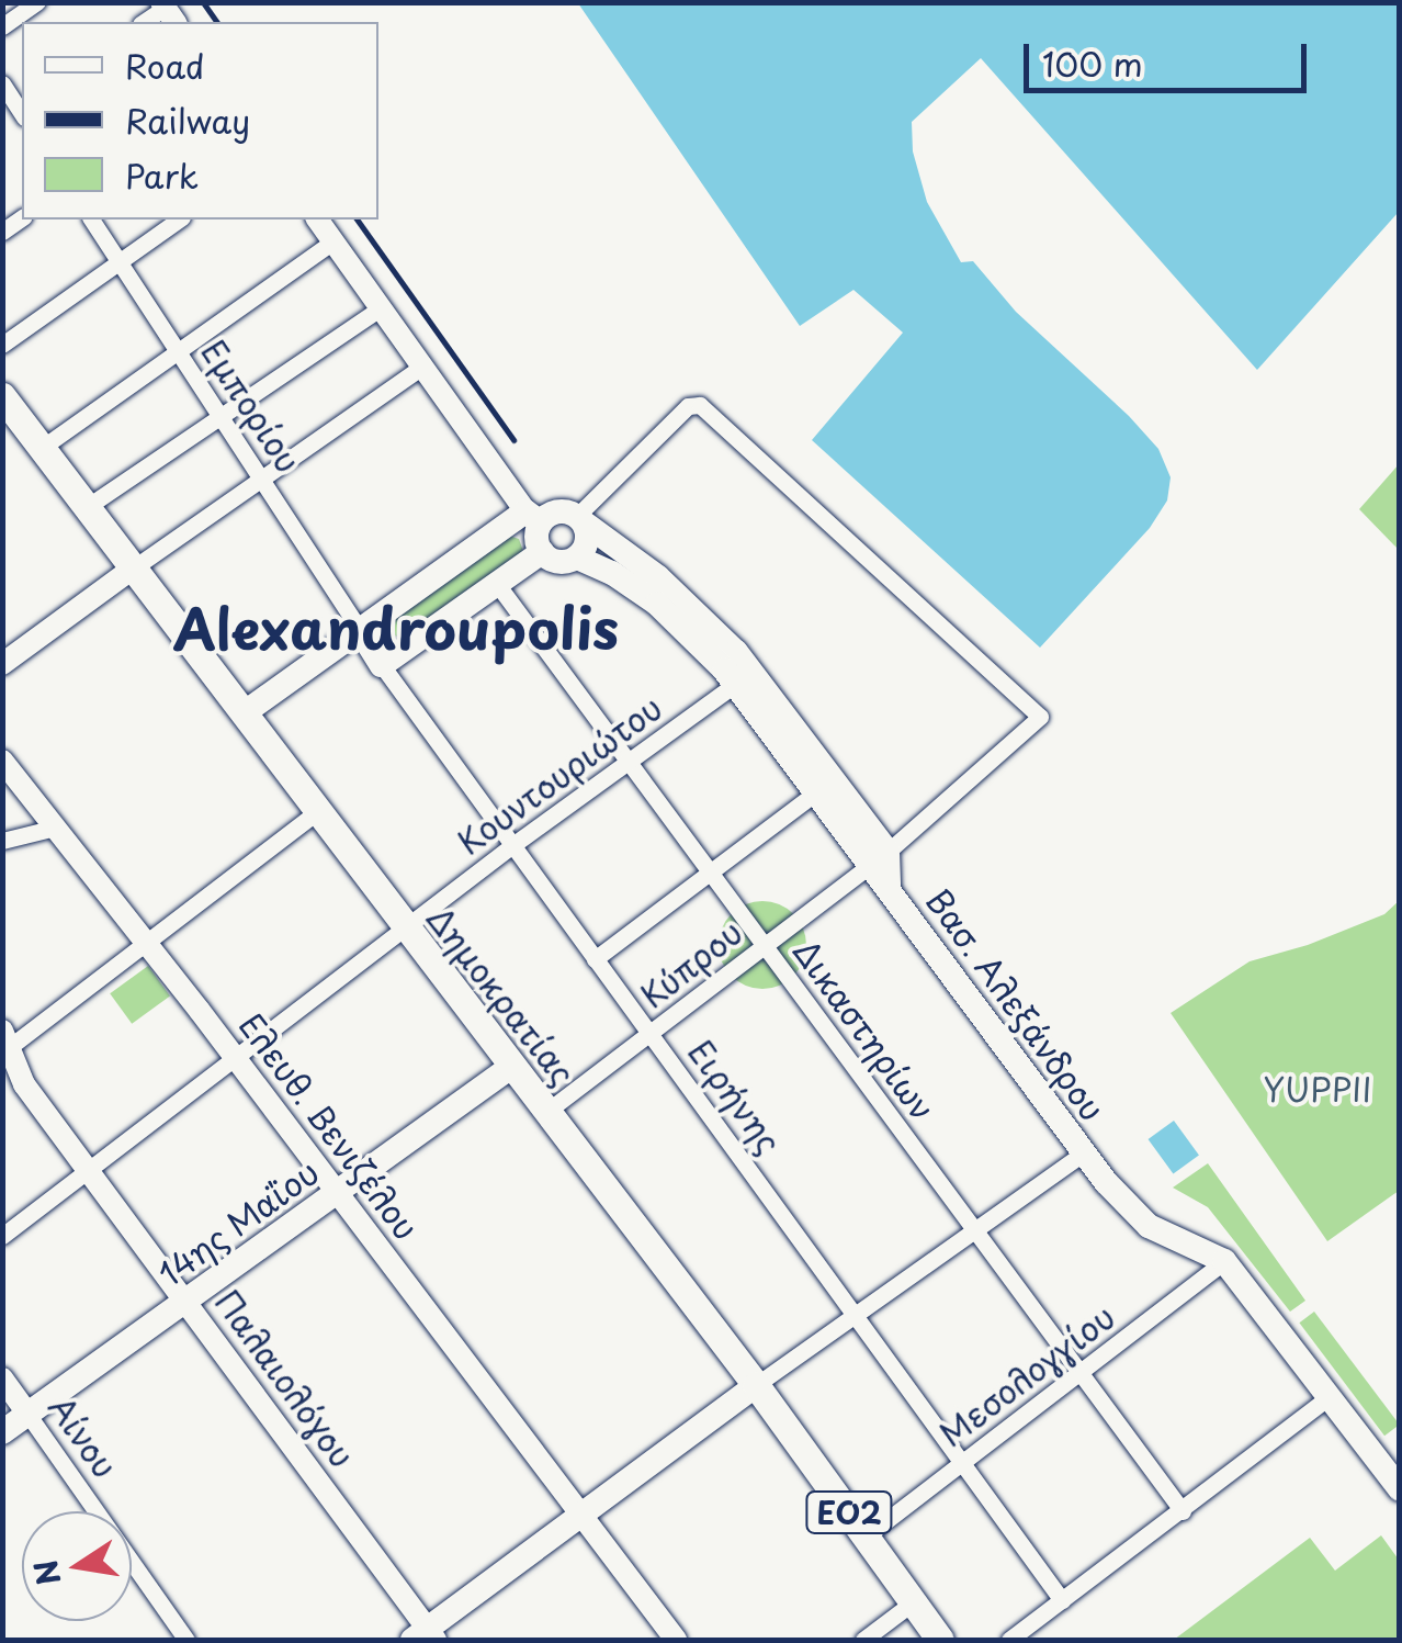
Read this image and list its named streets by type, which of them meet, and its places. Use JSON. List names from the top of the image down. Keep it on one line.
{"streets":{"main road":["Δημοκρατίας","Βασ. Αλεξάνδρου","Ειρήνης","14ης Μαΐου","ΕΟ2"],"street":["Εμπορίου","Κουντουριώτου","Κύπρου","Δικαστηρίων","Ελευθ. Βενιζέλου","Μεσολογγίου","Παλαιολόγου","Αίνου"]},"crossings":[["Εμπορίου","Ειρήνης"],["Κουντουριώτου","Δημοκρατίας"],["Κουντουριώτου","Βασ. Αλεξάνδρου"],["Κουντουριώτου","Δικαστηρίων"],["Κουντουριώτου","Ειρήνης"],["Κουντουριώτου","Ελευθ. Βενιζέλου"],["Κουντουριώτου","Παλαιολόγου"],["Κύπρου","Δημοκρατίας"],["Κύπρου","Βασ. Αλεξάνδρου"],["Κύπρου","Δικαστηρίων"],["Κύπρου","Ειρήνης"],["Δημοκρατίας","14ης Μαΐου"],["Δημοκρατίας","Μεσολογγίου"],["Βασ. Αλεξάνδρου","Μεσολογγίου"],["Δικαστηρίων","Μεσολογγίου"],["Ειρήνης","Μεσολογγίου"],["Ελευθ. Βενιζέλου","14ης Μαΐου"],["14ης Μαΐου","Παλαιολόγου"],["14ης Μαΐου","Αίνου"]],"districts":["Alexandroupolis"],"parks":["YUPPII"],"legend":["Road","Railway","Park"],"scale_bar":"100 m","north":"left"}
